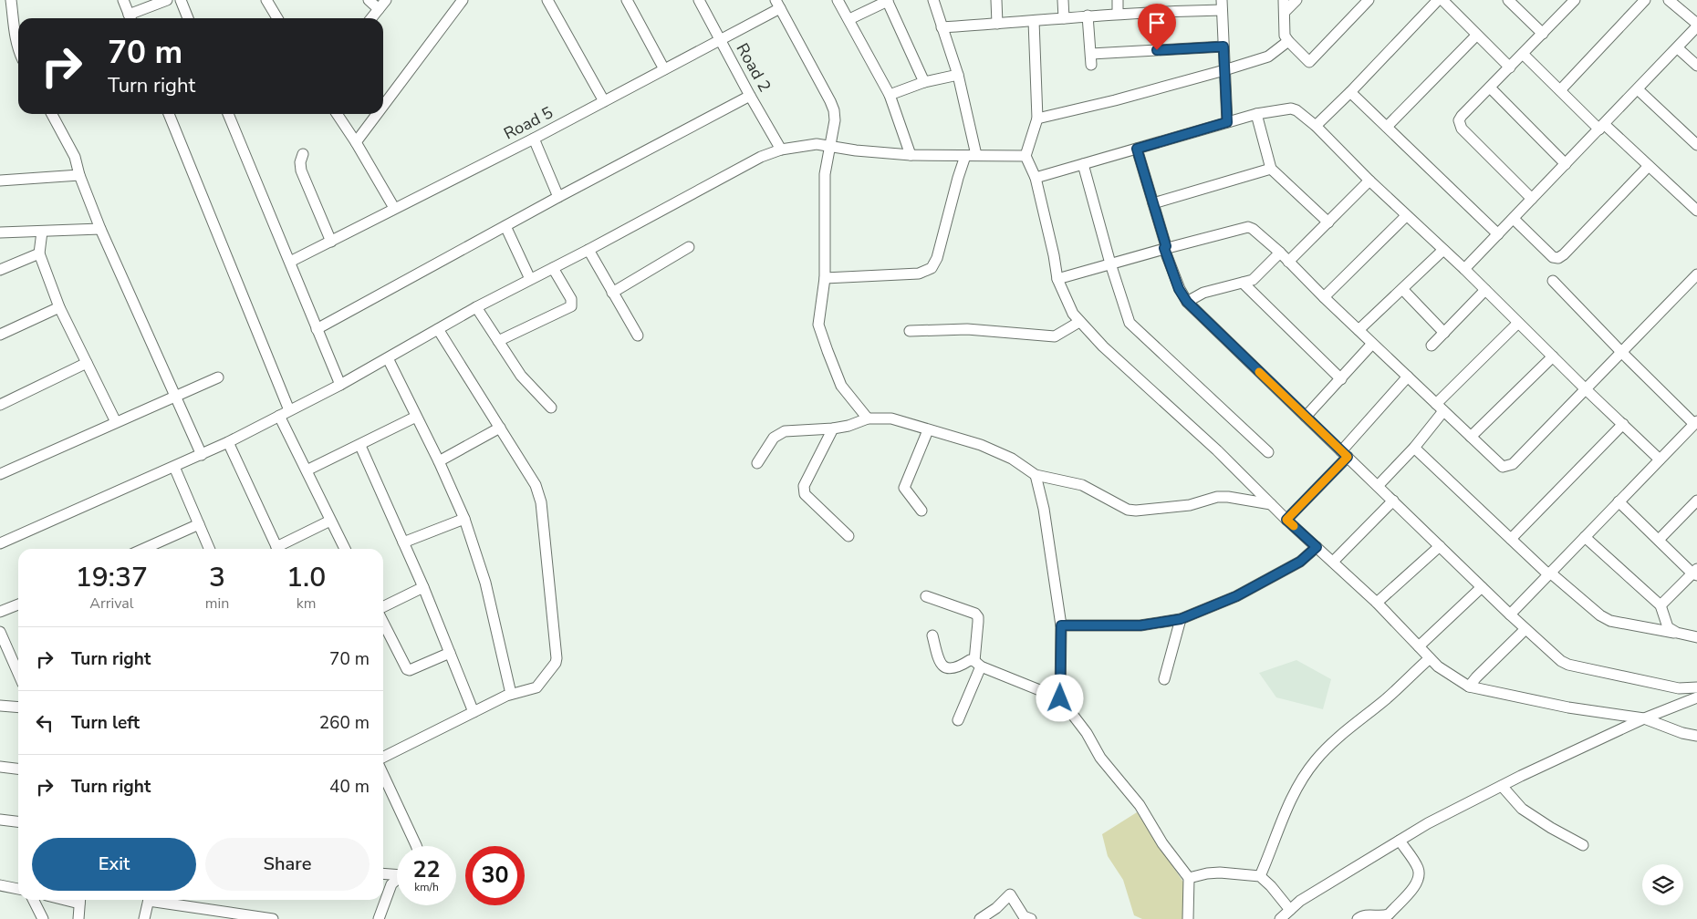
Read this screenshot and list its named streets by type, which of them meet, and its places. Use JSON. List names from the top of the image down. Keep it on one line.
{"streets":{"street":["Road 2","Road 5"]},"crossings":[["Road 2","Road 5"]],"page":{"turn":["70 m","Turn right"],"eta":["19:37","Arrival","3","min","1.0","km"],"list":[{"name":"Turn right","value":"70 m"},{"name":"Turn left","value":"260 m"},{"name":"Turn right","value":"40 m"}],"buttons":["Exit","Share"],"speed":"22 km/h","limit":"30"}}
